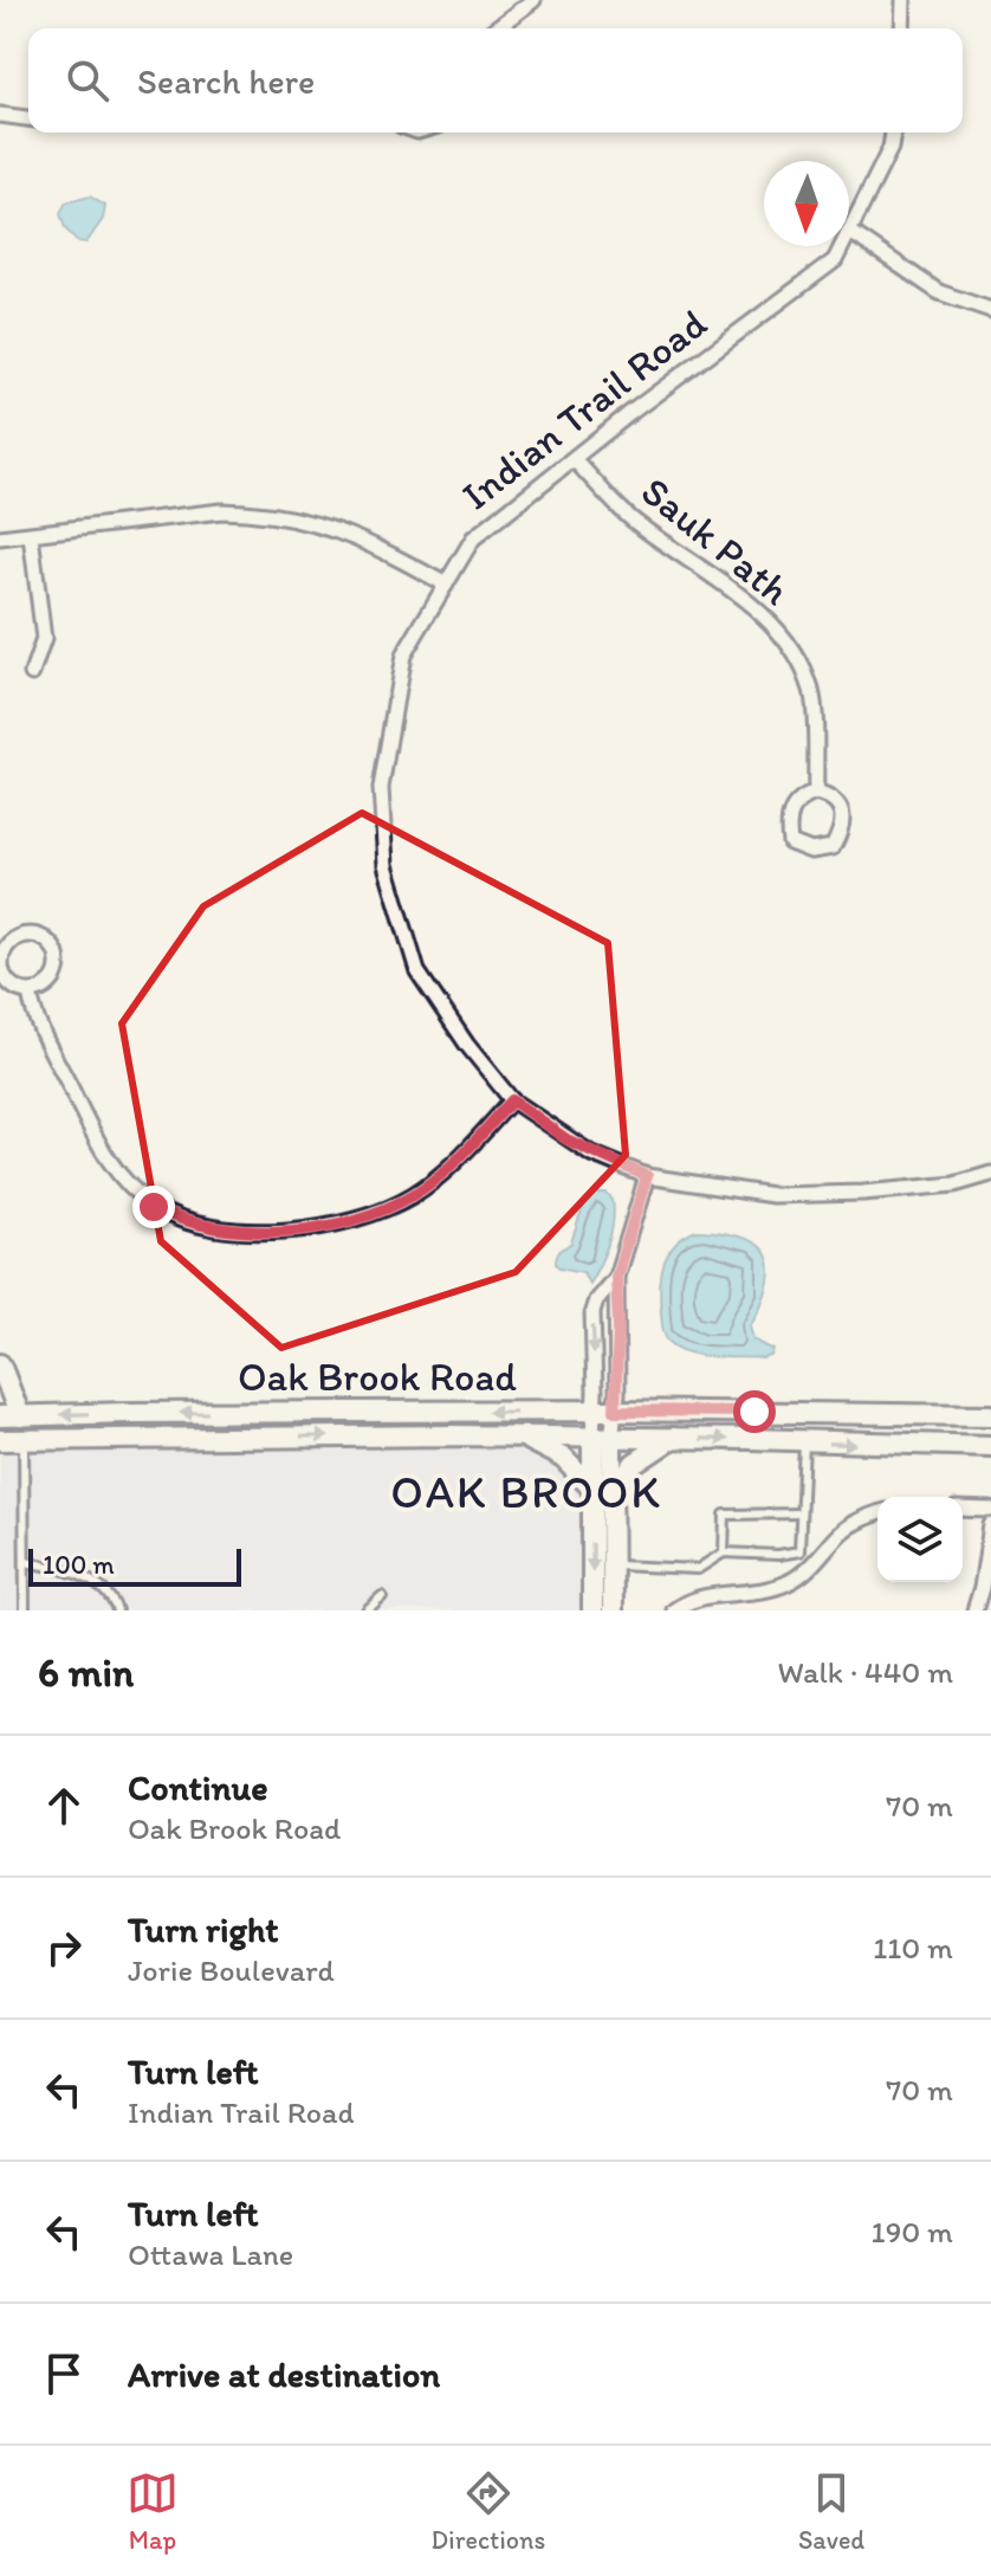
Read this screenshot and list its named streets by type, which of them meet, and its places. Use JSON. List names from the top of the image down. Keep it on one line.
{"streets":{"main road":["Oak Brook Road"],"street":["Indian Trail Road","Sauk Path"]},"crossings":[["Indian Trail Road","Sauk Path"]],"districts":["OAK BROOK"],"scale_bar":"100 m","north":"bottom","page":{"search":"Search here","scale":"100 m","heading":["6 min","Walk · 440 m"],"list":[["Continue","Oak Brook Road","70 m"],["Turn right","Jorie Boulevard","110 m"],["Turn left","Indian Trail Road","70 m"],["Turn left","Ottawa Lane","190 m"],"Arrive at destination"],"nav":["Map","Directions","Saved"]}}
